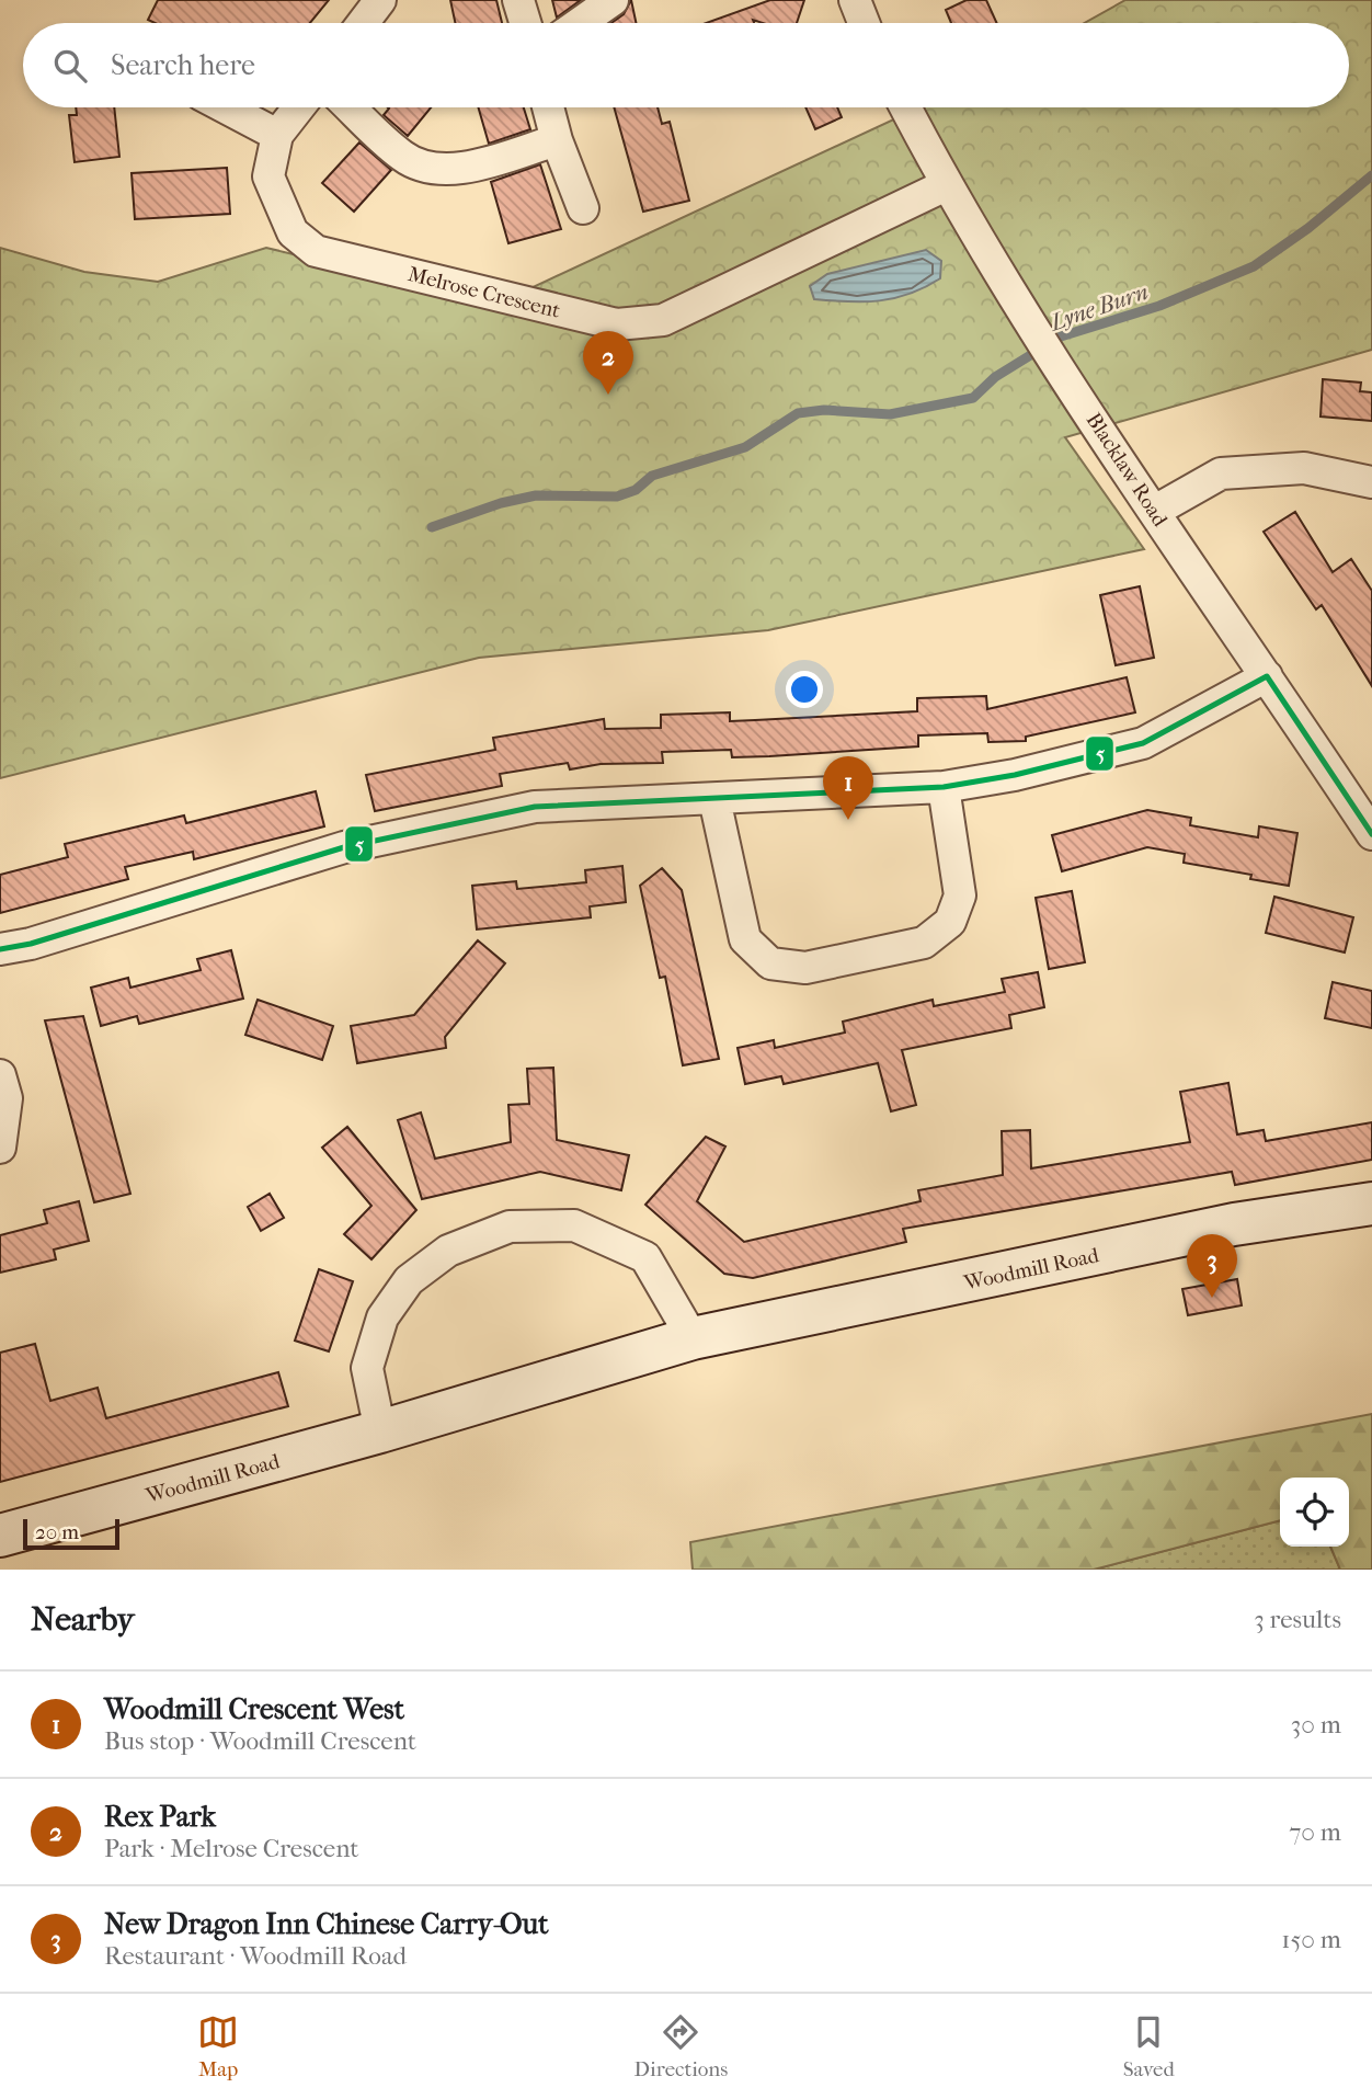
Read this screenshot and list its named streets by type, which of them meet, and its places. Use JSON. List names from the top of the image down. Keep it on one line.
{"streets":{"street":["Melrose Crescent","Blacklaw Road","Woodmill Road"]},"crossings":[["Melrose Crescent","Blacklaw Road"]],"water":["Lyne Burn"],"lines":["transit line 5"],"scale_bar":"20 m","page":{"search":"Search here","pins":["2","1","3"],"scale":"20 m","heading":["Nearby","3 results"],"list":[{"mark":"1","name":"Woodmill Crescent West","note":"Bus stop · Woodmill Crescent","value":"30 m"},{"mark":"2","name":"Rex Park","note":"Park · Melrose Crescent","value":"70 m"},{"mark":"3","name":"New Dragon Inn Chinese Carry-Out","note":"Restaurant · Woodmill Road","value":"150 m"}],"nav":["Map","Directions","Saved"]}}
